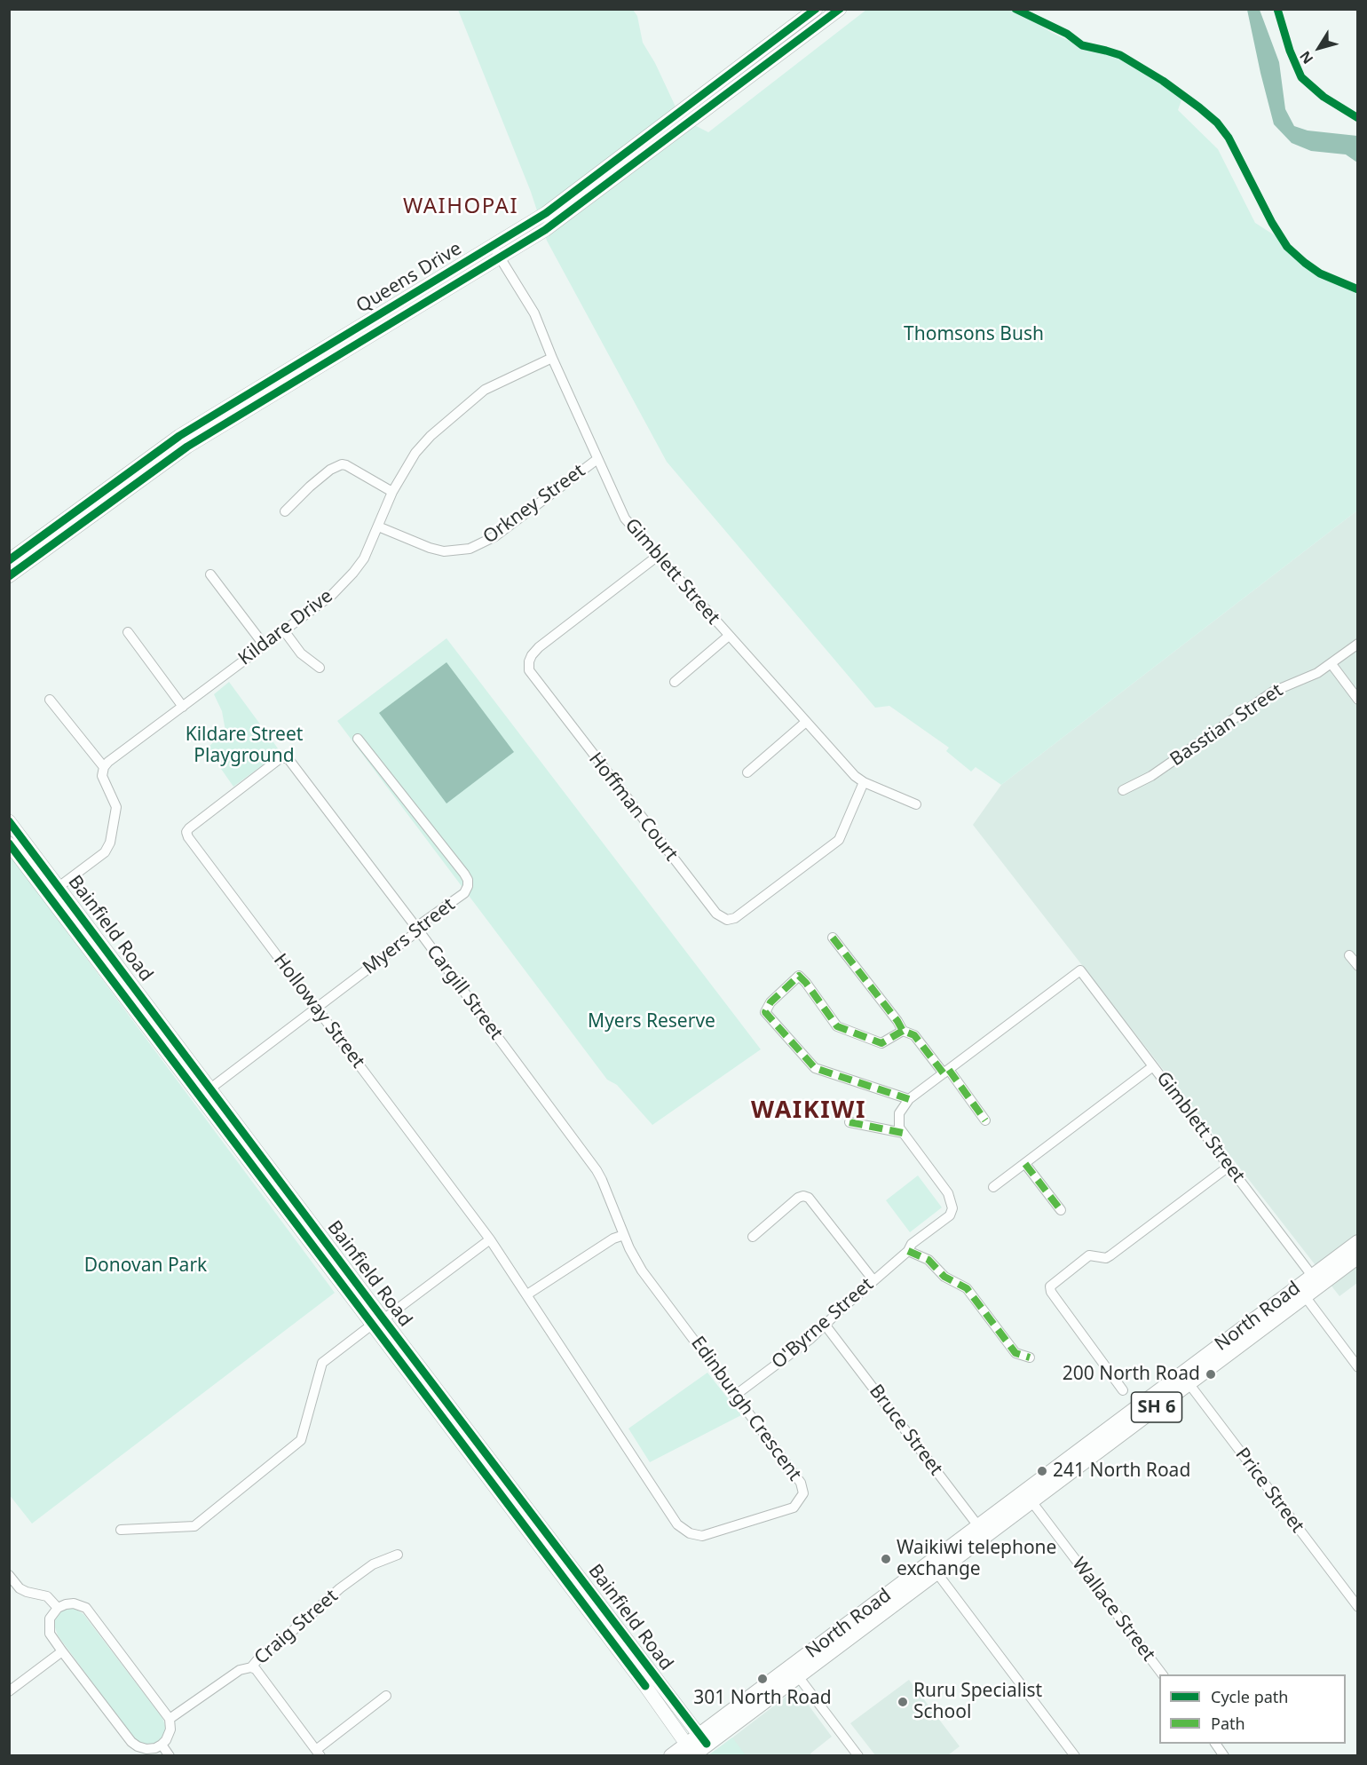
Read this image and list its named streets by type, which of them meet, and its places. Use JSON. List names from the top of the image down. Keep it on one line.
{"streets":{"main road":["Queens Drive","Bainfield Road","North Road","SH 6"],"street":["Orkney Street","Gimblett Street","Kildare Drive","Basstian Street","Hoffman Court","Myers Street","Cargill Street","Holloway Street","O'Byrne Street","Edinburgh Crescent","Bruce Street","Price Street","Wallace Street","Craig Street"]},"crossings":[["Queens Drive","Gimblett Street"],["Orkney Street","Gimblett Street"],["Orkney Street","Kildare Drive"],["Gimblett Street","Kildare Drive"],["Gimblett Street","Hoffman Court"],["Gimblett Street","North Road"],["Bainfield Road","Myers Street"],["Bainfield Road","North Road"],["Myers Street","Cargill Street"],["Myers Street","Holloway Street"],["Cargill Street","Holloway Street"],["Cargill Street","Edinburgh Crescent"],["Holloway Street","Edinburgh Crescent"],["North Road","Bruce Street"],["North Road","Price Street"],["North Road","Wallace Street"],["O'Byrne Street","Edinburgh Crescent"],["O'Byrne Street","Bruce Street"]],"districts":["WAIHOPAI","WAIKIWI"],"parks":["Thomsons Bush","Kildare Street Playground","Myers Reserve","Donovan Park"],"places":["200 North Road","241 North Road","Waikiwi telephone exchange","301 North Road","Ruru Specialist School"],"legend":["Cycle path","Path"],"north":"bottom left"}
